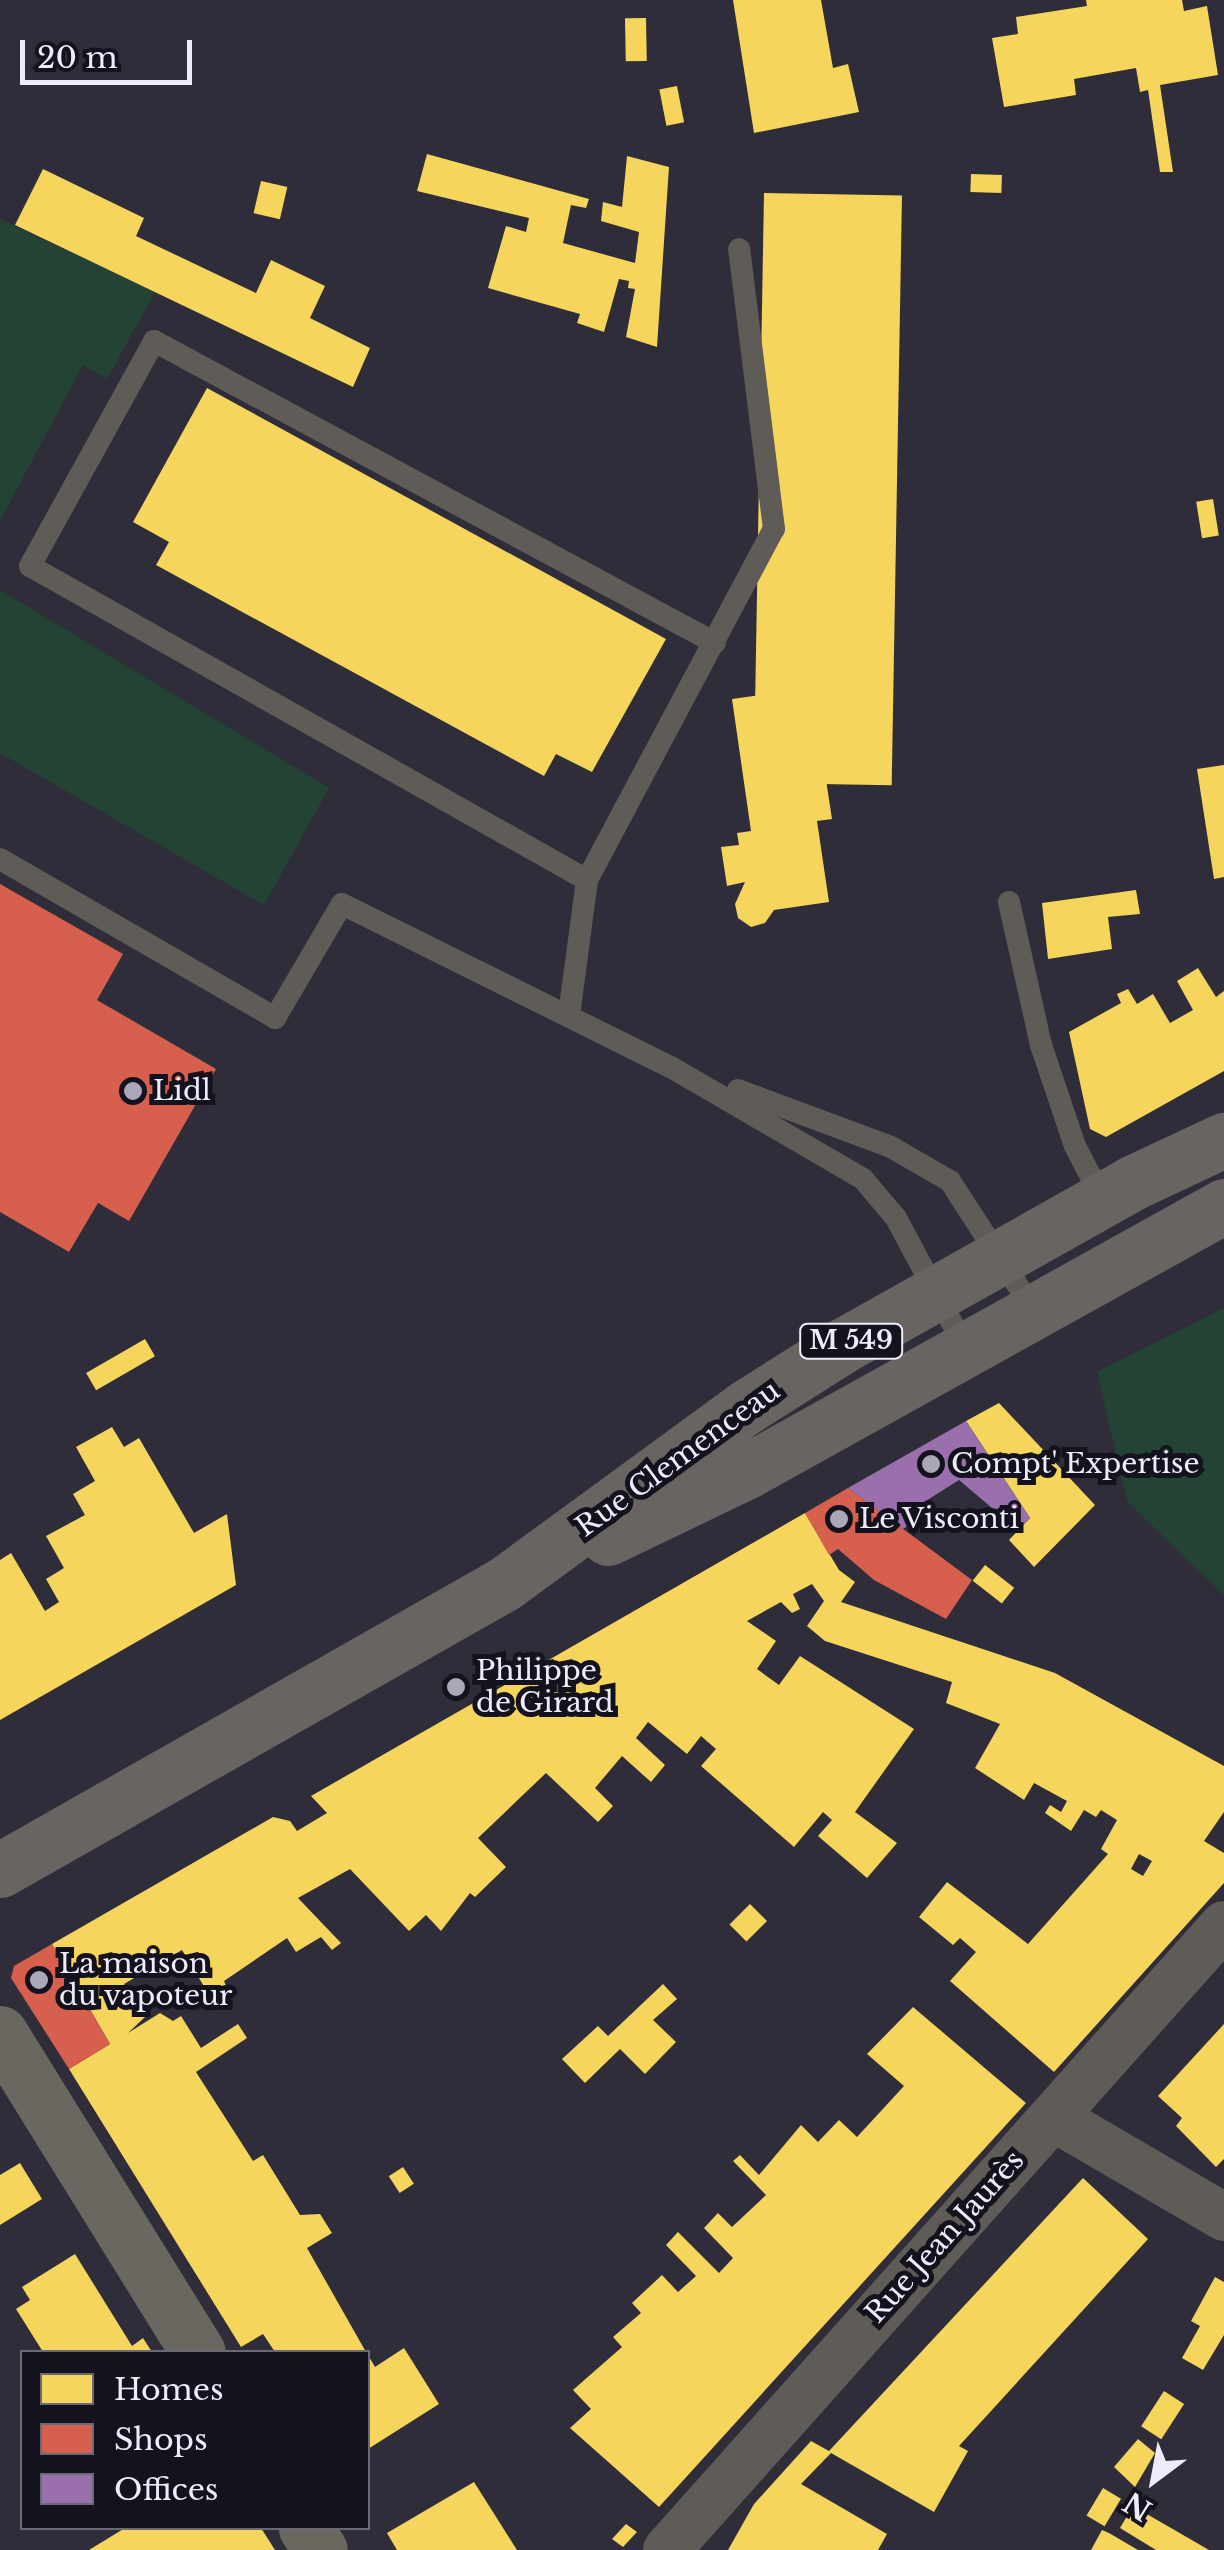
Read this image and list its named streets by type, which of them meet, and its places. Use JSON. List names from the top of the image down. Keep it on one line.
{"streets":{"main road":["M 549","Rue Clemenceau"],"street":["Rue Jean Jaurès"]},"places":["Lidl","Compt' Expertise","Le Visconti","Philippe de Girard","La maison du vapoteur"],"legend":["Homes","Shops","Offices"],"scale_bar":"20 m","north":"bottom left"}
